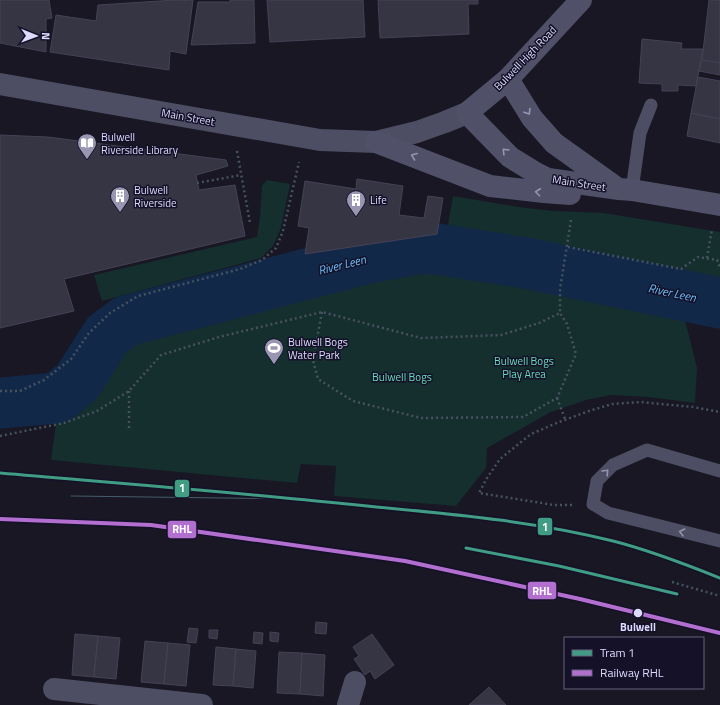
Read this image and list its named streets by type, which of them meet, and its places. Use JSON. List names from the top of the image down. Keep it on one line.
{"streets":{"main road":["Bulwell High Road","Main Street"]},"crossings":[["Bulwell High Road","Main Street"]],"water":["River Leen"],"parks":["Bulwell Bogs Play Area","Bulwell Bogs"],"places":{"library":["Bulwell Riverside Library"],"building":["Bulwell Riverside","Life"],"sports":["Bulwell Bogs Water Park"],"other":["Bulwell"]},"lines":["tram line 1","rail line RHL"],"legend":["Tram 1","Railway RHL"],"north":"right"}
